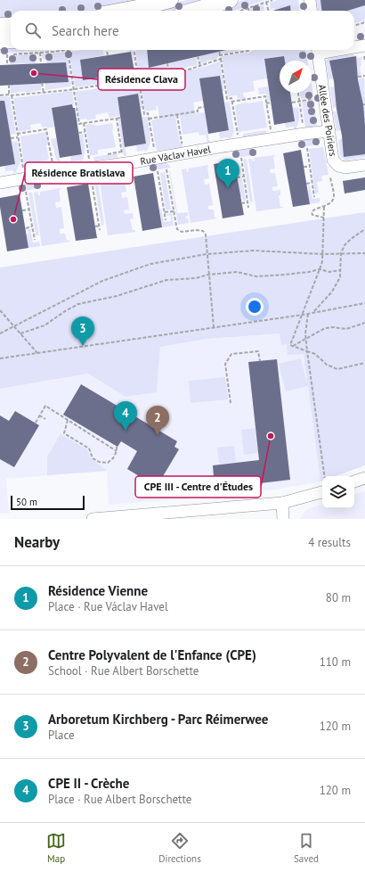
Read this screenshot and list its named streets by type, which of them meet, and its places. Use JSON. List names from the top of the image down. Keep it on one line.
{"streets":{"street":["Allée des Poiriers","Rue Václav Havel"]},"crossings":[["Allée des Poiriers","Rue Václav Havel"]],"places":["Résidence Clava","Résidence Bratislava","CPE III - Centre d'Études"],"scale_bar":"50 m","north":"top right","page":{"search":"Search here","pins":["1","3","4","2"],"scale":"50 m","heading":["Nearby","4 results"],"list":[{"mark":"1","name":"Résidence Vienne","note":"Place · Rue Václav Havel","value":"80 m"},{"mark":"2","name":"Centre Polyvalent de l'Enfance (CPE)","note":"School · Rue Albert Borschette","value":"110 m"},{"mark":"3","name":"Arboretum Kirchberg - Parc Réimerwee","note":"Place","value":"120 m"},{"mark":"4","name":"CPE II - Crèche","note":"Place · Rue Albert Borschette","value":"120 m"}],"nav":["Map","Directions","Saved"]}}
